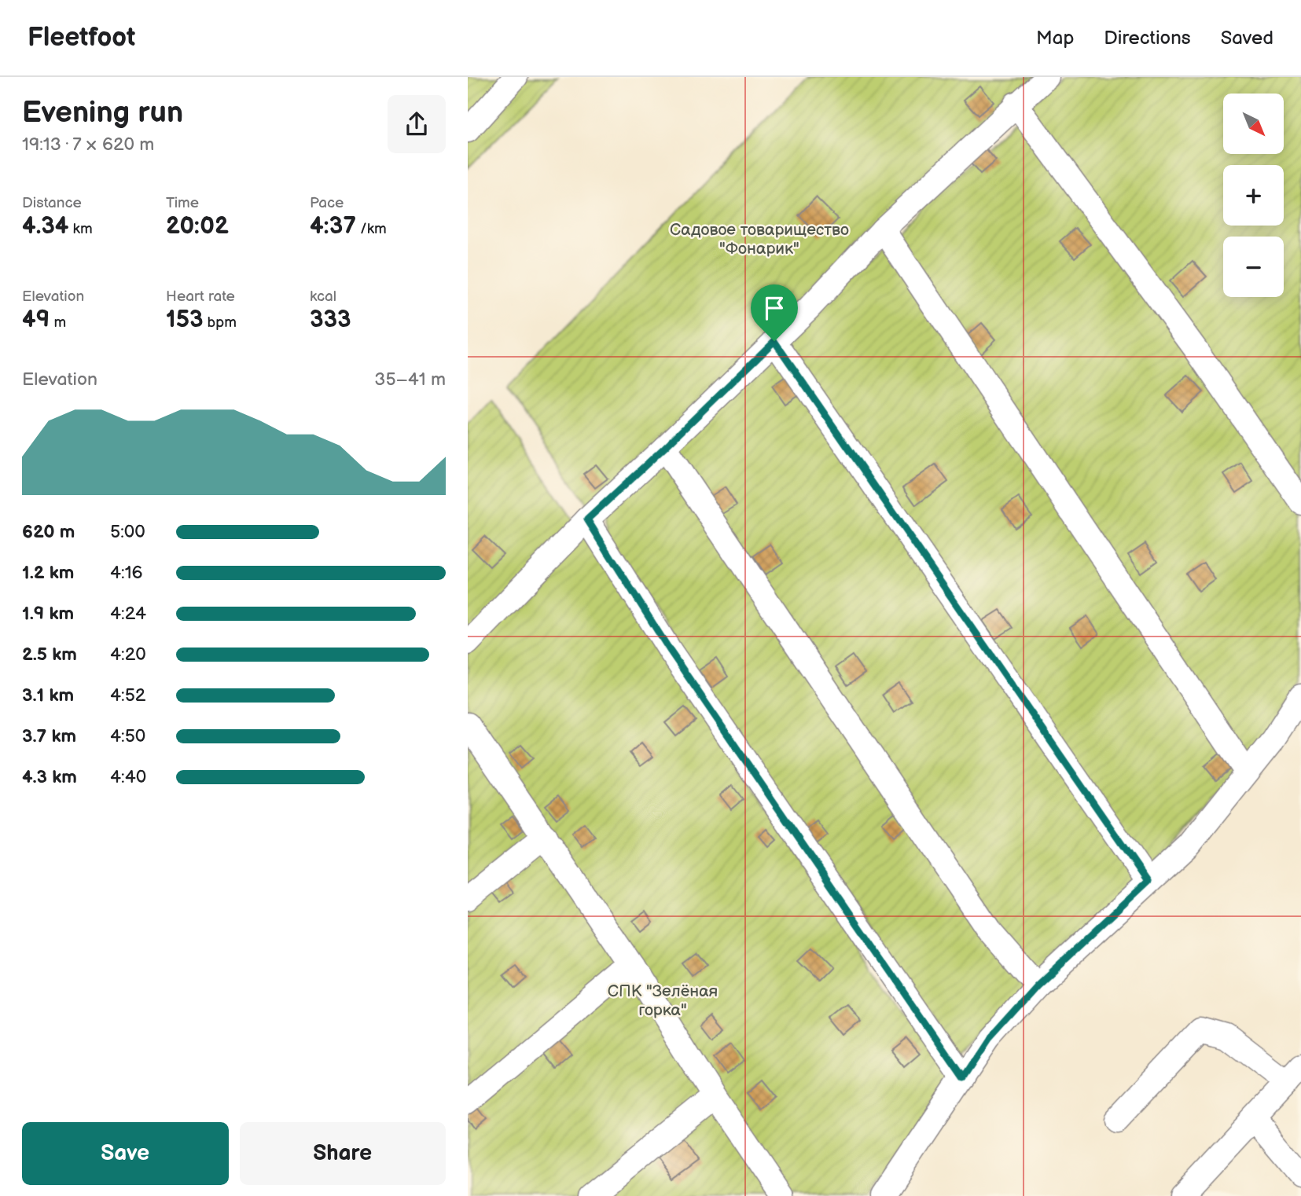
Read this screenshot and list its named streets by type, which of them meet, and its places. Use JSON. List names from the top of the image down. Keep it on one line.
{"parks":["Садовое товарищество \"Фонарик\"","СПК \"Зелёная горка\""],"north":"bottom right","page":{"header":"Fleetfoot","nav":["Map","Directions","Saved"],"heading":["Evening run","19:13 · 7 × 620 m"],"map_buttons":["+","−"],"stats":[["Distance","4.34 km"],["Time","20:02"],["Pace","4:37 /km"],["Elevation","49 m"],["Heart rate","153 bpm"],["kcal","333"]],"chart":["Elevation","35–41 m"],"list":[{"name":"620 m","note":"5:00"},{"name":"1.2 km","note":"4:16"},{"name":"1.9 km","note":"4:24"},{"name":"2.5 km","note":"4:20"},{"name":"3.1 km","note":"4:52"},{"name":"3.7 km","note":"4:50"},{"name":"4.3 km","note":"4:40"}],"buttons":["Save","Share"]}}
